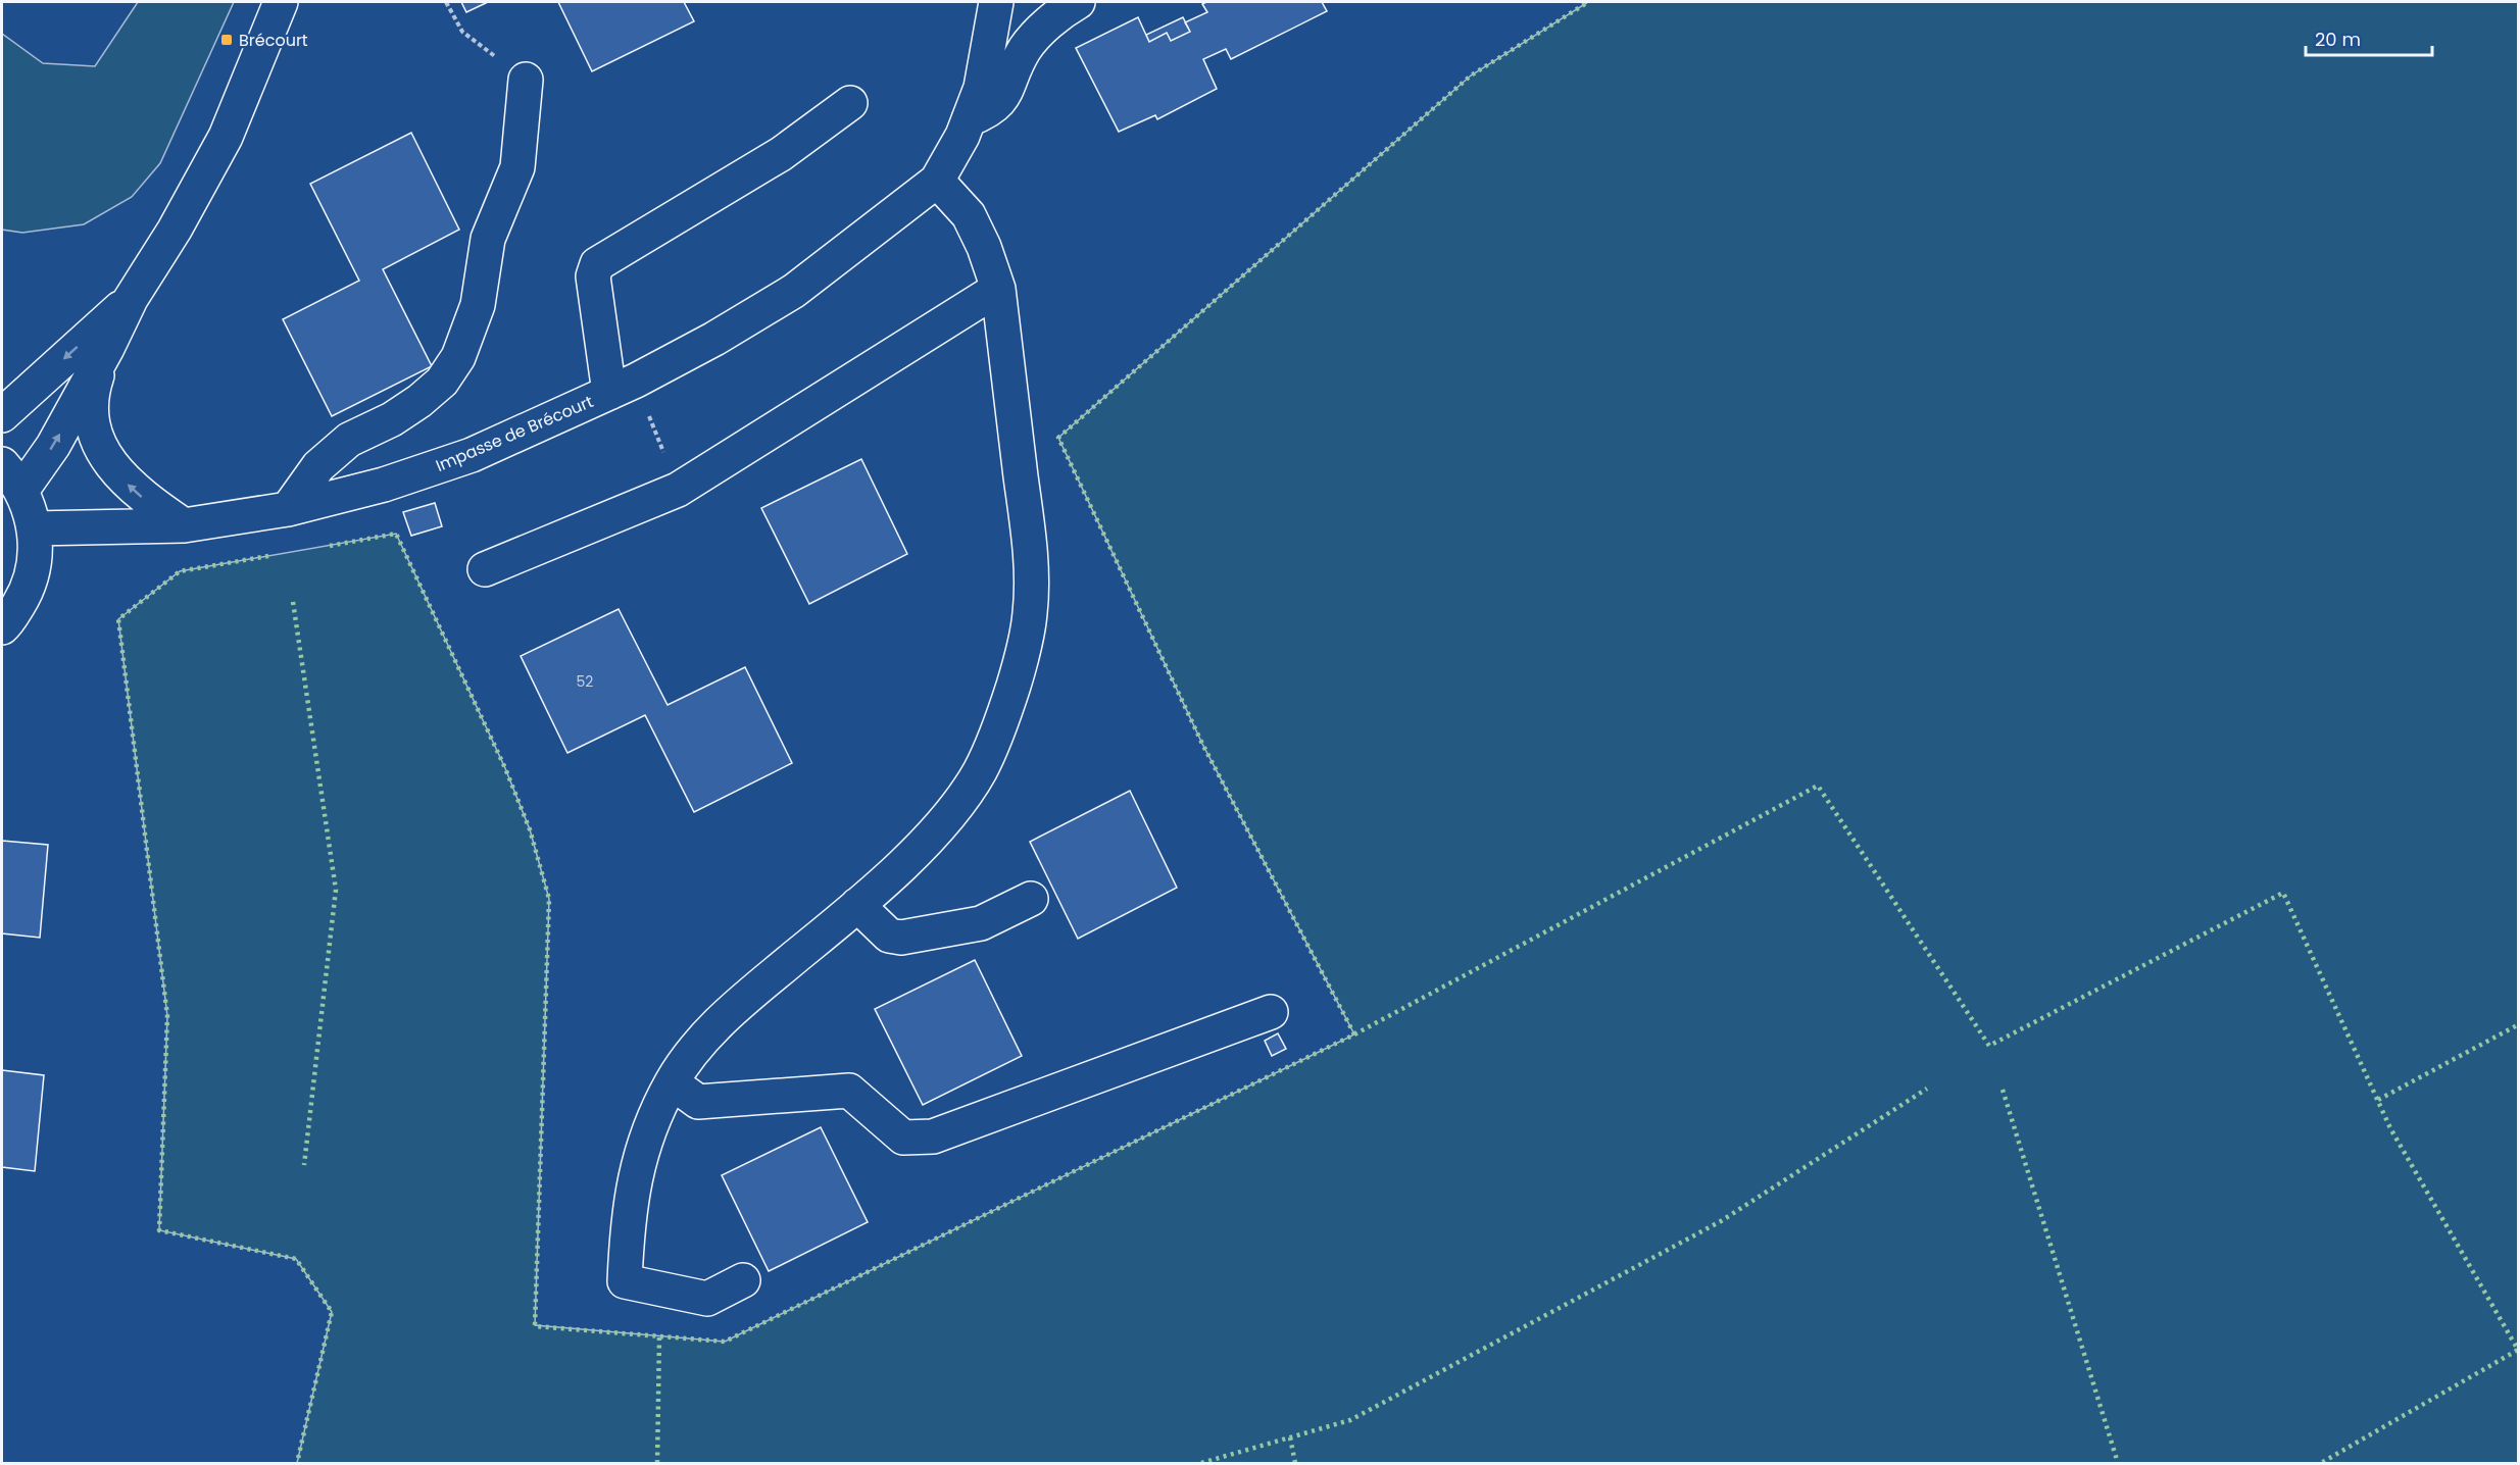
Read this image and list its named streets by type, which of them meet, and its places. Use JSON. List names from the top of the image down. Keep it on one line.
{"streets":{"street":["Impasse de Brécourt"]},"places":{"transit":["Brécourt"]},"house_numbers":["52"],"scale_bar":"20 m"}
